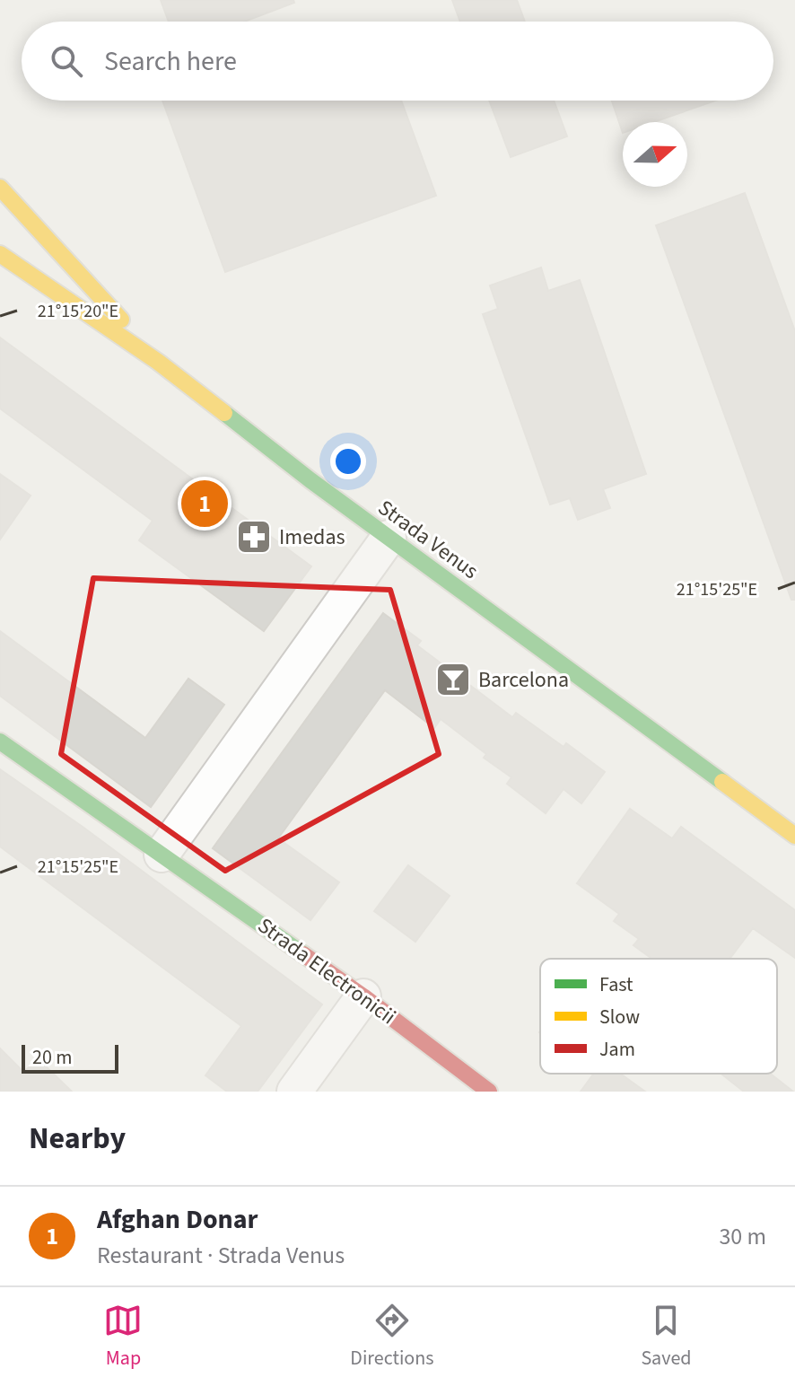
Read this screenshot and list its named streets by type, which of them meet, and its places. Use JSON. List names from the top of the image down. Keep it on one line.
{"streets":{"main road":["Strada Venus","Strada Electronicii"]},"places":{"pharmacy":["Imedas"],"bar":["Barcelona"]},"legend":["Fast","Slow","Jam"],"scale_bar":"20 m","north":"right","page":{"search":"Search here","pins":"1","scale":"20 m","heading":"Nearby","list":[{"mark":"1","name":"Afghan Donar","note":"Restaurant · Strada Venus","value":"30 m"}],"nav":["Map","Directions","Saved"]},"coordinates":["21°15'20\"E","21°15'25\"E"]}
